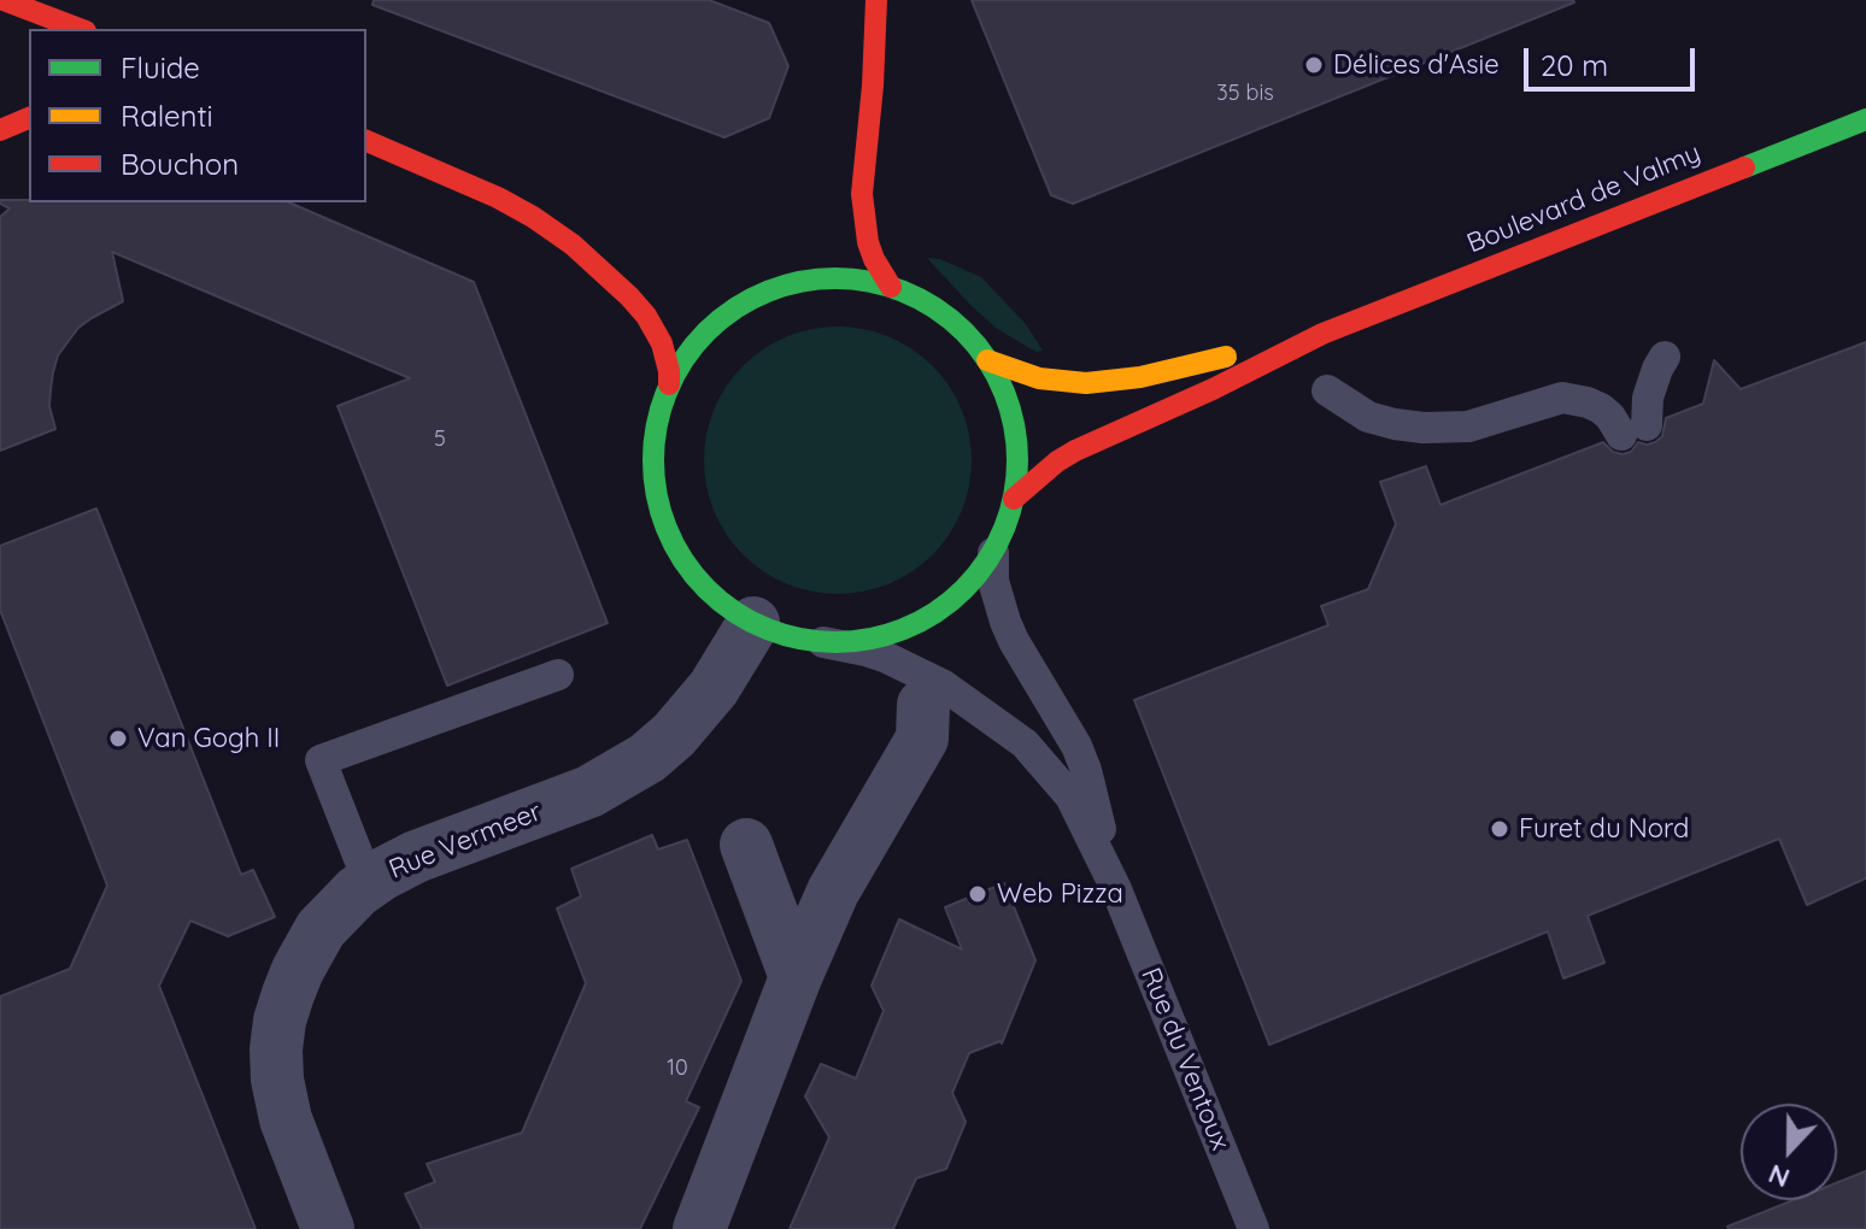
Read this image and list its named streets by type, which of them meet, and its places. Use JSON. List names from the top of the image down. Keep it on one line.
{"streets":{"street":["Boulevard de Valmy","Rue Vermeer"],"lane":["Rue du Ventoux"]},"places":["Délices d'Asie","Van Gogh II","Furet du Nord","Web Pizza"],"house_numbers":["35 bis","5","10"],"legend":["Fluide","Ralenti","Bouchon"],"scale_bar":"20 m","north":"bottom"}
